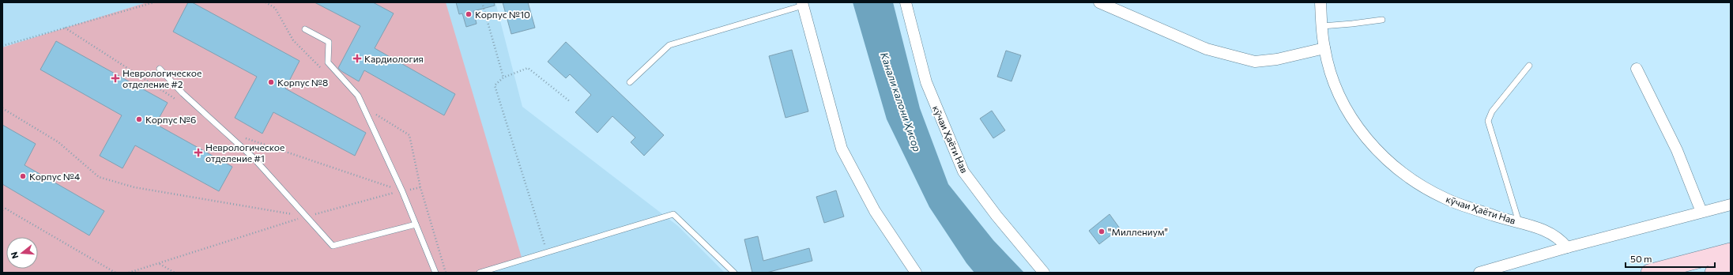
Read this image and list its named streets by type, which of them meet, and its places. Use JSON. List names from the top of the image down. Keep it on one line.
{"streets":{"street":["кӯчаи Ҳаёти Нав"]},"water":["Канали калони Ҳисор"],"places":{"other":["Корпус №10","Корпус №8","Корпус №6","Корпус №4","\"Миллениум\""],"health":["Кардиология","Неврологическое отделение #2","Неврологическое отделение #1"]},"scale_bar":"50 m","north":"left"}
